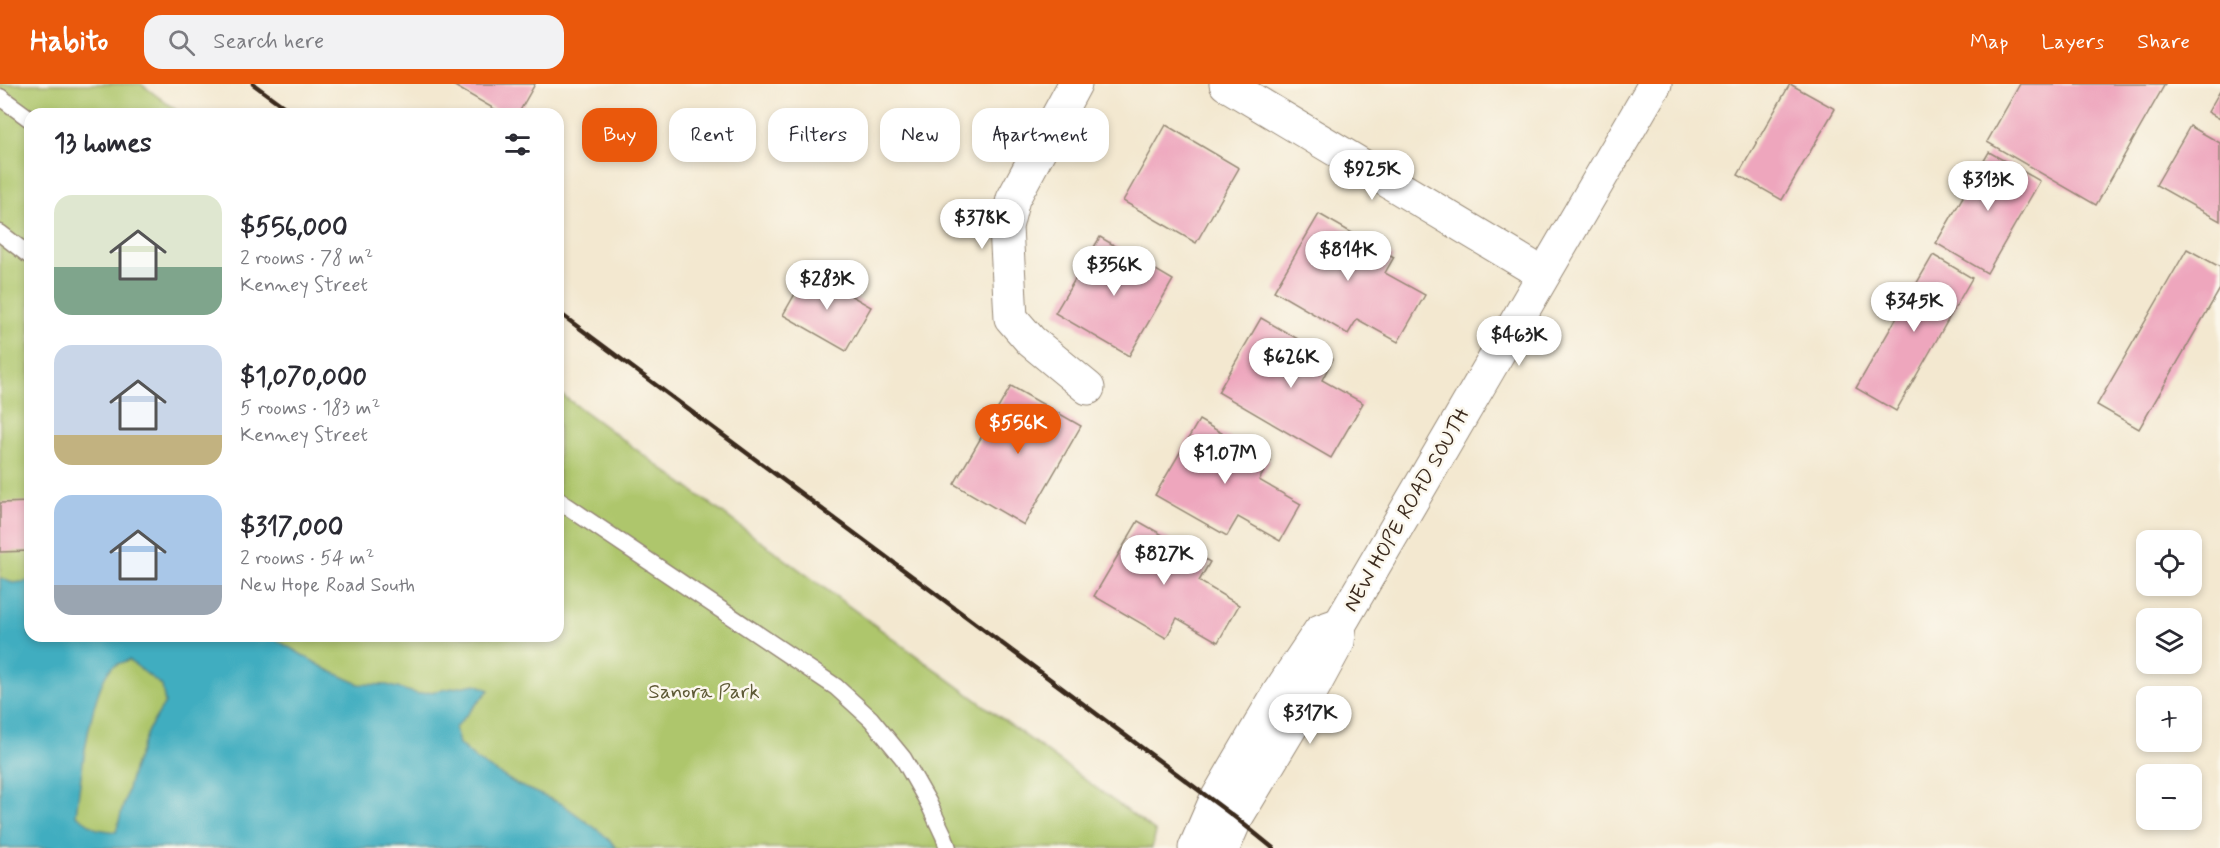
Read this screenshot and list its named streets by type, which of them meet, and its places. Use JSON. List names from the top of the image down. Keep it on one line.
{"streets":{"street":["NEW HOPE ROAD SOUTH"]},"parks":["Sanora Park"],"page":{"header":"Habito","search":"Search here","nav":["Map","Layers","Share"],"chip":["Buy","Rent","Filters","New","Apartment"],"heading":"13 homes","price":["$925K","$313K","$378K","$814K","$356K","$283K","$345K","$463K","$626K","$556K","$1.07M","$827K","$317K"],"list":[{"name":"$556,000","note":"2 rooms · 78 m² · Kenney Street"},{"name":"$1,070,000","note":"5 rooms · 183 m² · Kenney Street"},{"name":"$317,000","note":"2 rooms · 54 m² · New Hope Road South"}],"map_buttons":["+","−"]}}
